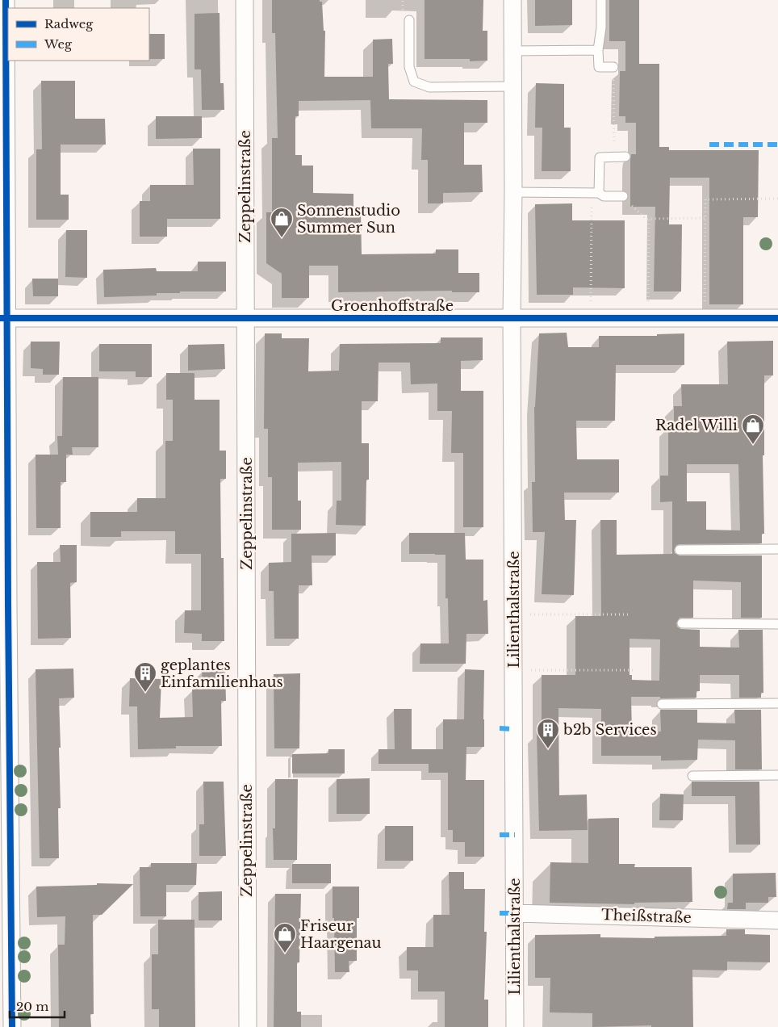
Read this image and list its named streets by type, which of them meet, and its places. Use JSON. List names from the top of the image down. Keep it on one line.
{"streets":{"street":["Zeppelinstraße","Groenhoffstraße","Lilienthalstraße","Theißstraße"]},"crossings":[["Zeppelinstraße","Groenhoffstraße"],["Groenhoffstraße","Lilienthalstraße"],["Lilienthalstraße","Theißstraße"]],"places":{"shop":["Sonnenstudio Summer Sun","Radel Willi","Friseur Haargenau"],"building":["geplantes Einfamilienhaus","b2b Services"]},"legend":["Radweg","Weg"],"scale_bar":"20 m"}
